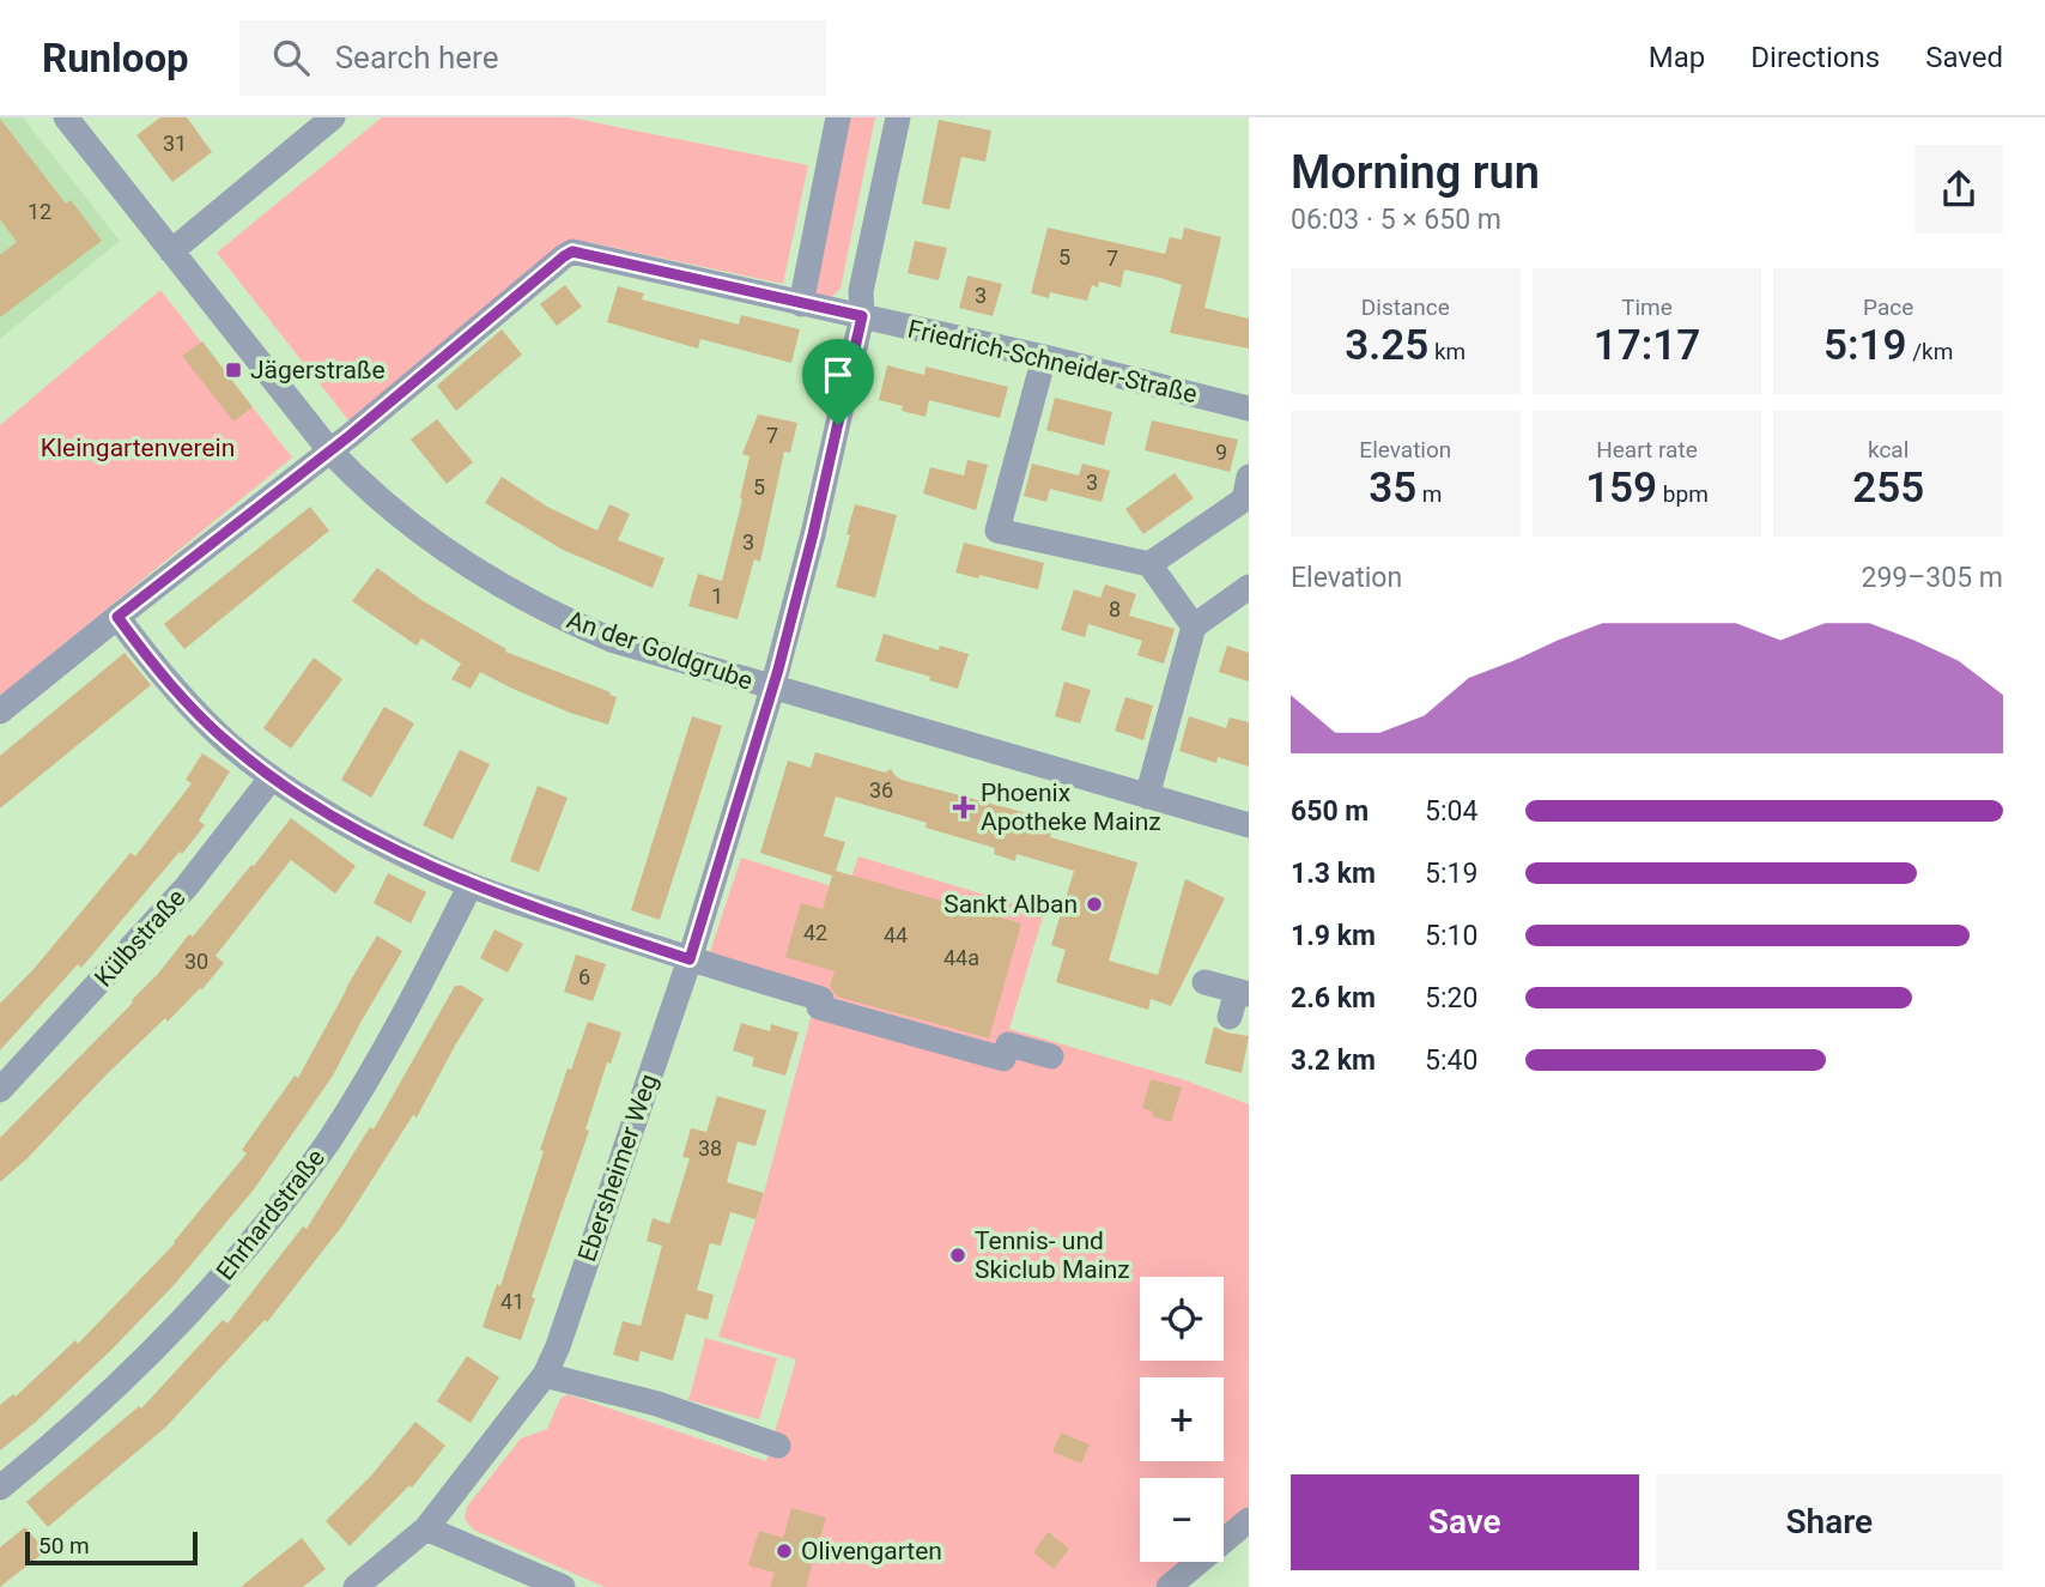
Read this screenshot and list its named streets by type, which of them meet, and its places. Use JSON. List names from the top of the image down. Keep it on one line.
{"streets":{"street":["Friedrich-Schneider-Straße","An der Goldgrube","Külbstraße","Ebersheimer Weg","Ehrhardstraße"]},"crossings":[["Friedrich-Schneider-Straße","An der Goldgrube"],["Friedrich-Schneider-Straße","Ebersheimer Weg"],["An der Goldgrube","Ebersheimer Weg"]],"parks":["Kleingartenverein"],"places":{"transit":["Jägerstraße"],"health":["Phoenix Apotheke Mainz"],"other":["Sankt Alban","Tennis- und Skiclub Mainz","Olivengarten"]},"house_numbers":["31","12","5","7","3","7","9","3","5","3","1","8","36","42","44","44a","30","6","38","41"],"scale_bar":"50 m","page":{"header":"Runloop","search":"Search here","nav":["Map","Directions","Saved"],"heading":["Morning run","06:03 · 5 × 650 m"],"stats":[["Distance","3.25 km"],["Time","17:17"],["Pace","5:19 /km"],["Elevation","35 m"],["Heart rate","159 bpm"],["kcal","255"]],"chart":["Elevation","299–305 m"],"list":[{"name":"650 m","note":"5:04"},{"name":"1.3 km","note":"5:19"},{"name":"1.9 km","note":"5:10"},{"name":"2.6 km","note":"5:20"},{"name":"3.2 km","note":"5:40"}],"map_buttons":["+","−"],"buttons":["Save","Share"],"scale":"50 m"}}
